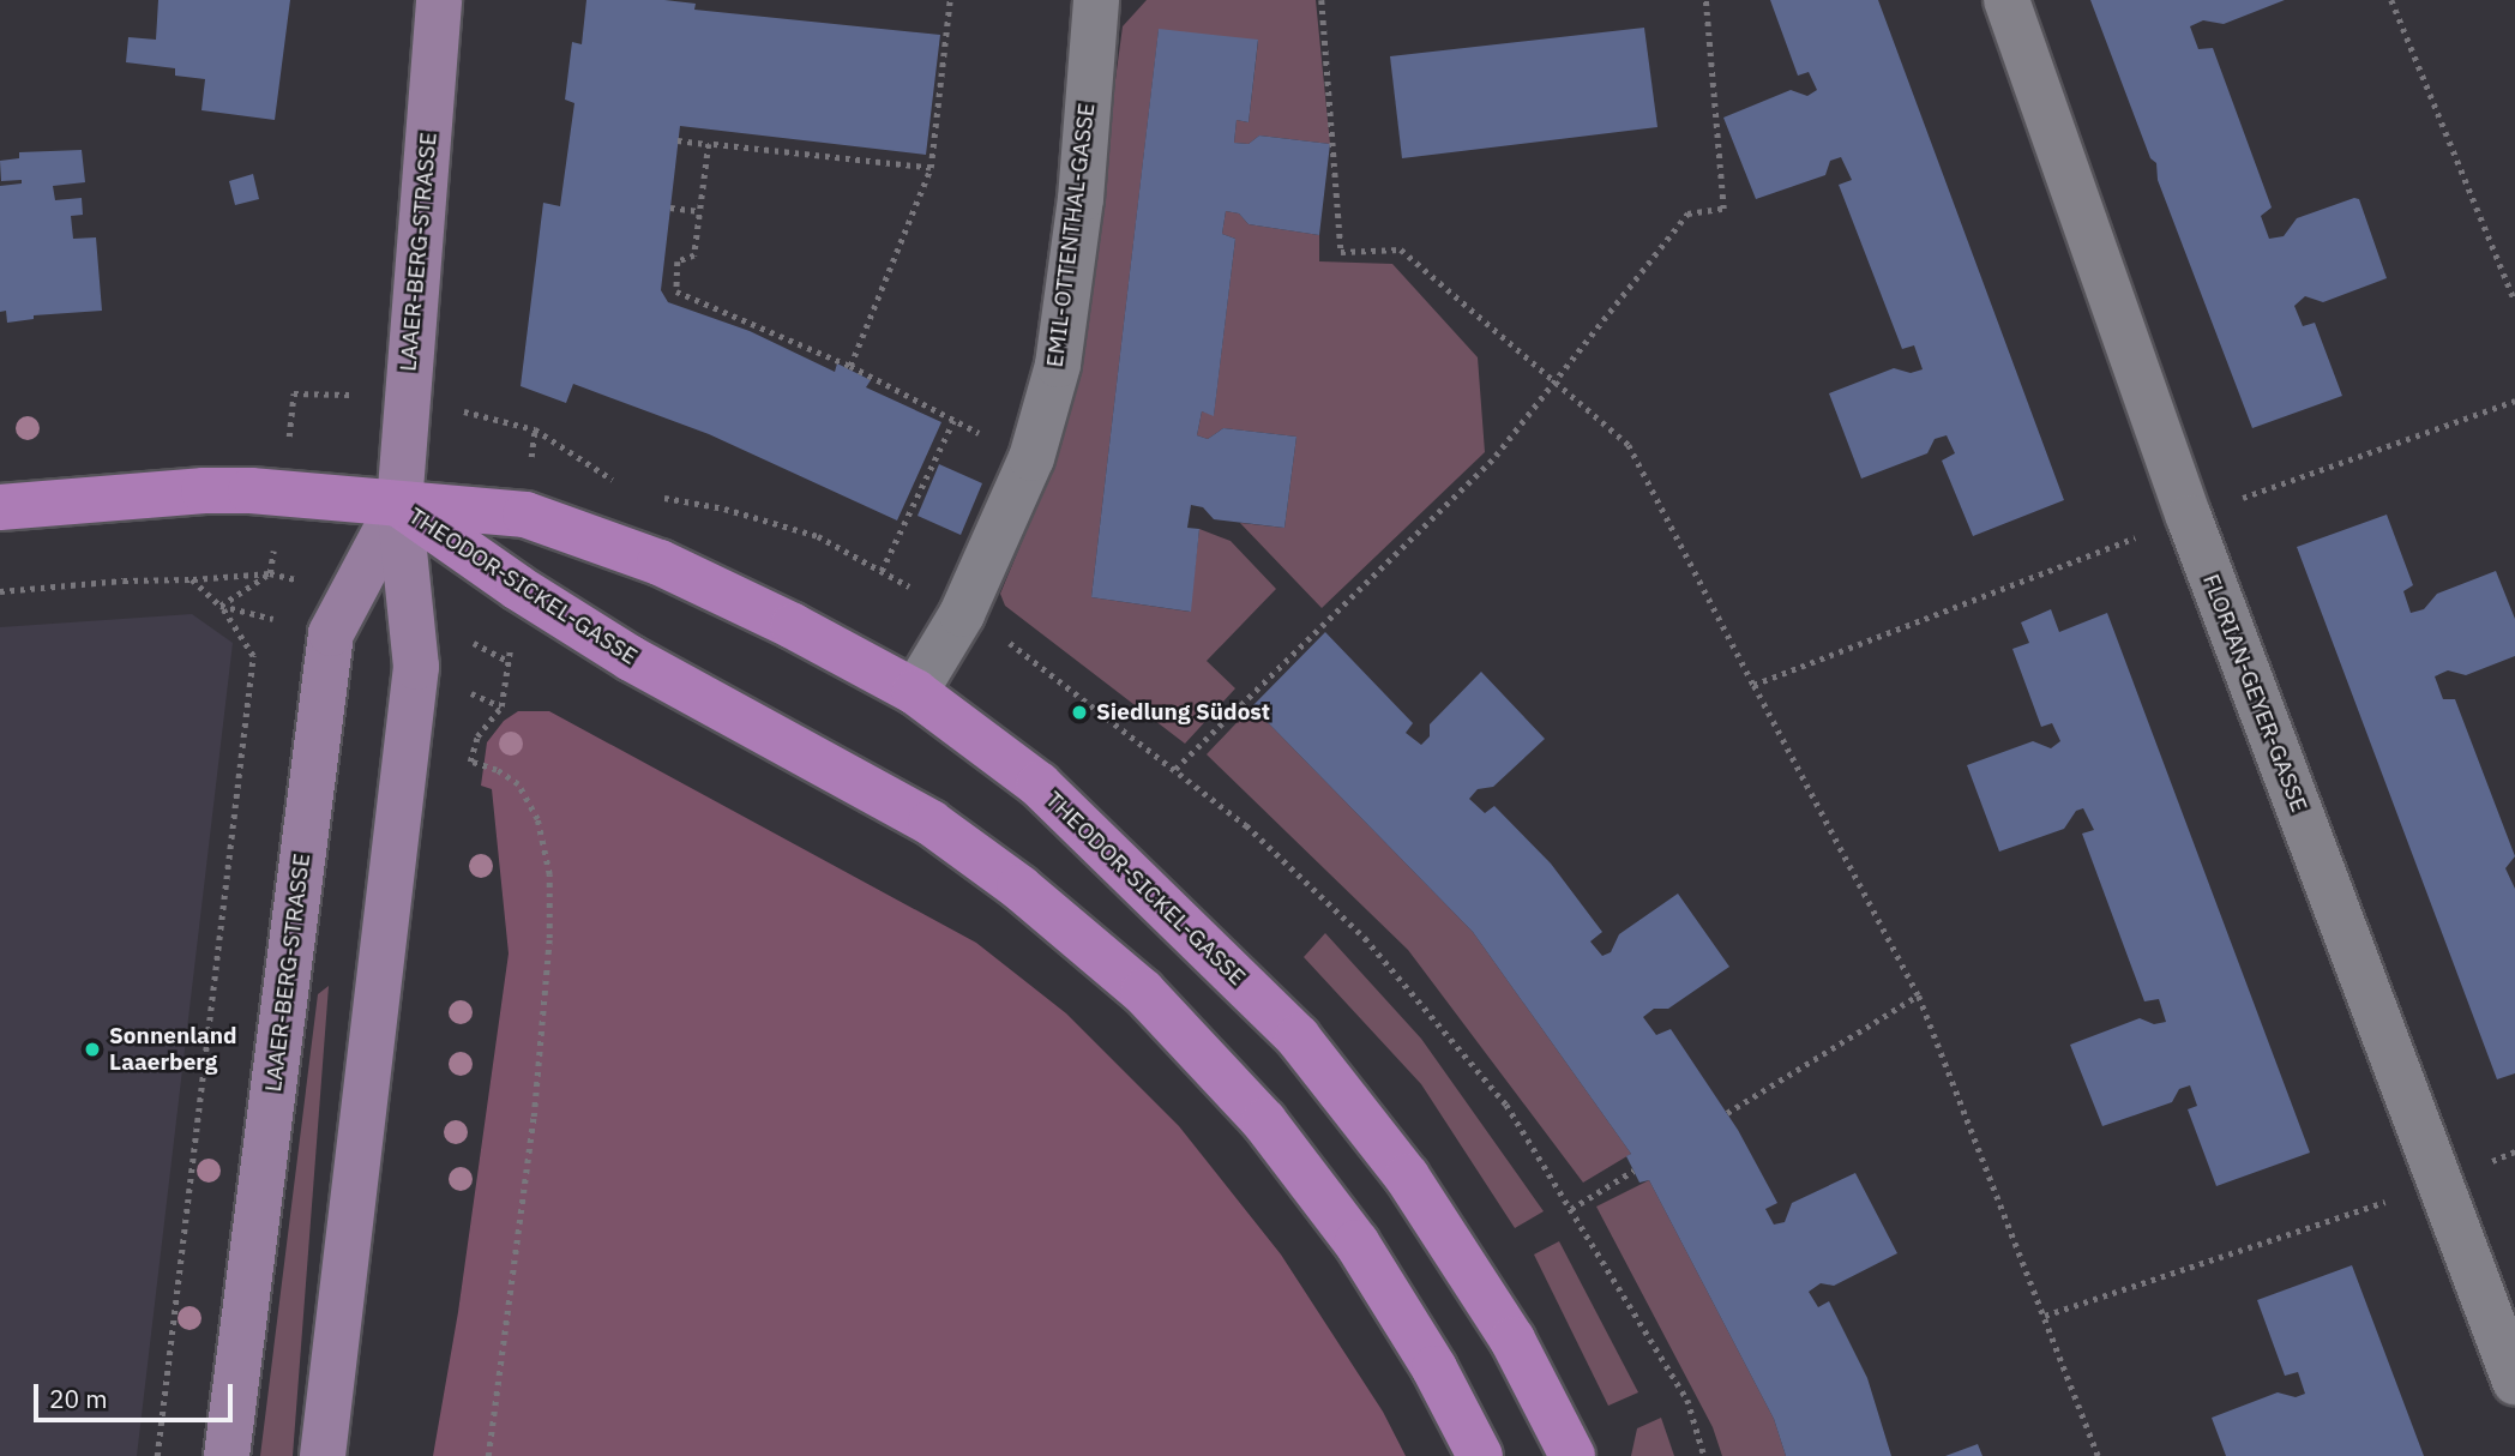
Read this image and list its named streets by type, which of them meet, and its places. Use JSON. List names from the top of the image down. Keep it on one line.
{"streets":{"main road":["LAAER-BERG-STRASSE","THEODOR-SICKEL-GASSE"],"street":["EMIL-OTTENTHAL-GASSE","FLORIAN-GEYER-GASSE"]},"crossings":[["EMIL-OTTENTHAL-GASSE","THEODOR-SICKEL-GASSE"],["LAAER-BERG-STRASSE","THEODOR-SICKEL-GASSE"]],"places":["Siedlung Südost","Sonnenland Laaerberg"],"scale_bar":"20 m"}
